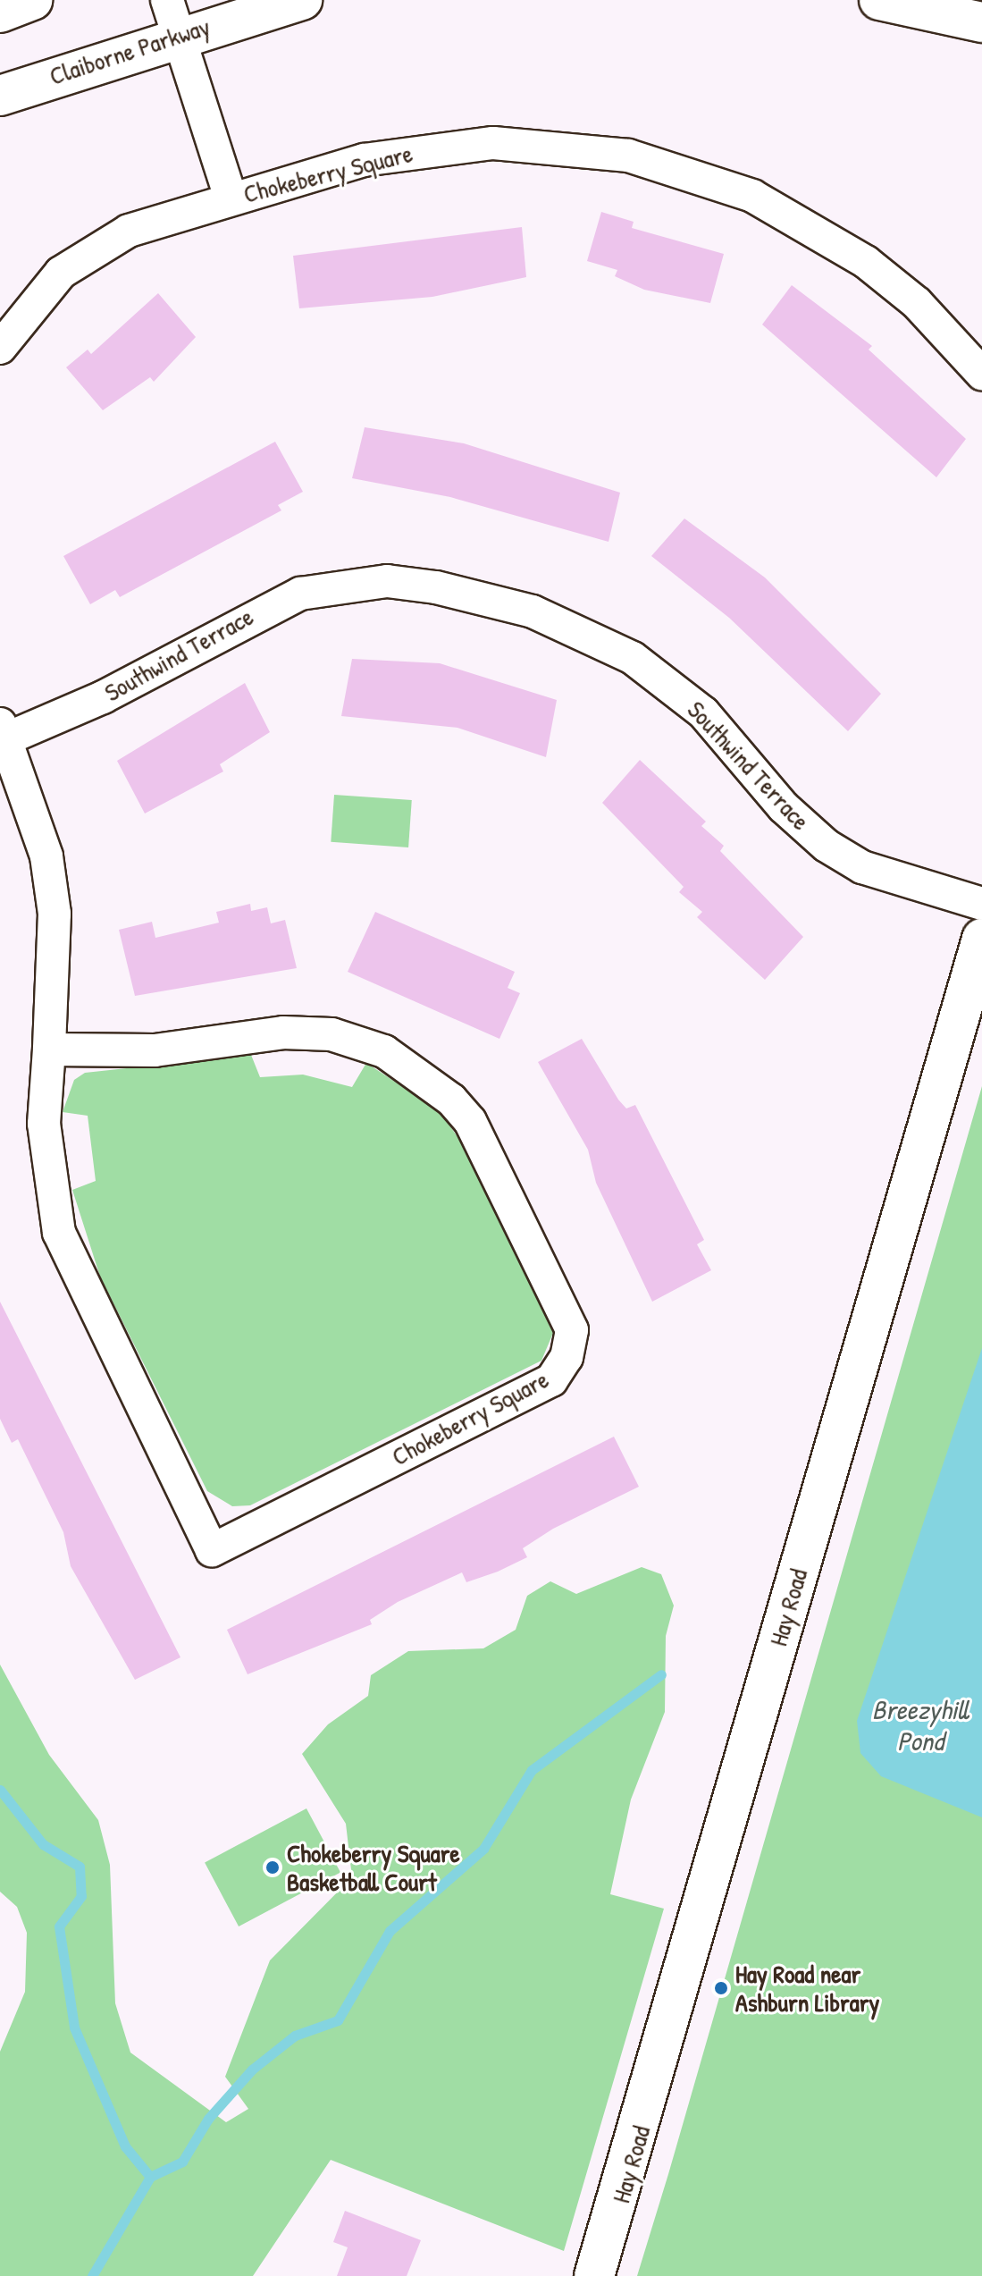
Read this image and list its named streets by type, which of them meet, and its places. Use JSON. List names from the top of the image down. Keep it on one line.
{"streets":{"street":["Claiborne Parkway","Chokeberry Square","Southwind Terrace","Hay Road"]},"crossings":[["Chokeberry Square","Southwind Terrace"]],"water":["Breezyhill Pond"],"places":["Chokeberry Square Basketball Court","Hay Road near Ashburn Library"]}
